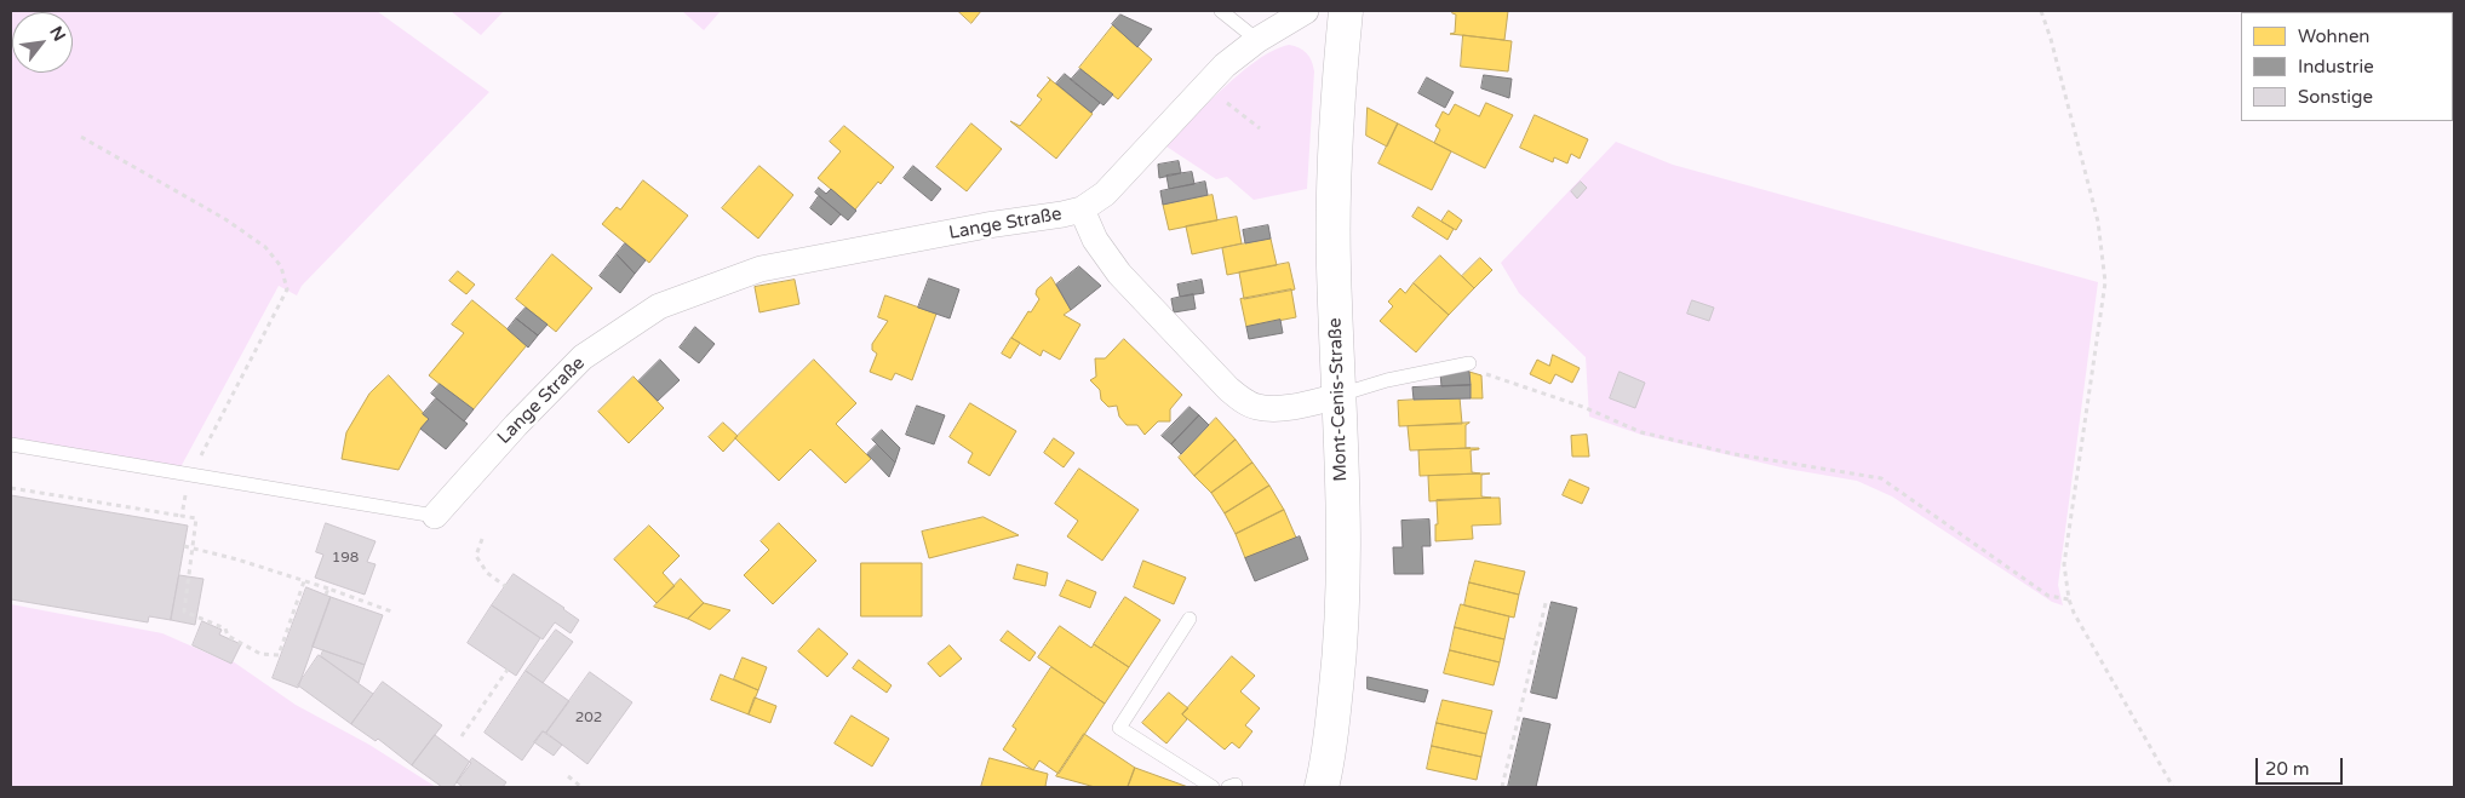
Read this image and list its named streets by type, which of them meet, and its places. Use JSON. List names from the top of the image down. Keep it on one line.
{"streets":{"main road":["Mont-Cenis-Straße"],"street":["Lange Straße"]},"crossings":[["Lange Straße","Mont-Cenis-Straße"]],"house_numbers":["198","202"],"legend":["Wohnen","Industrie","Sonstige"],"scale_bar":"20 m","north":"top right"}
